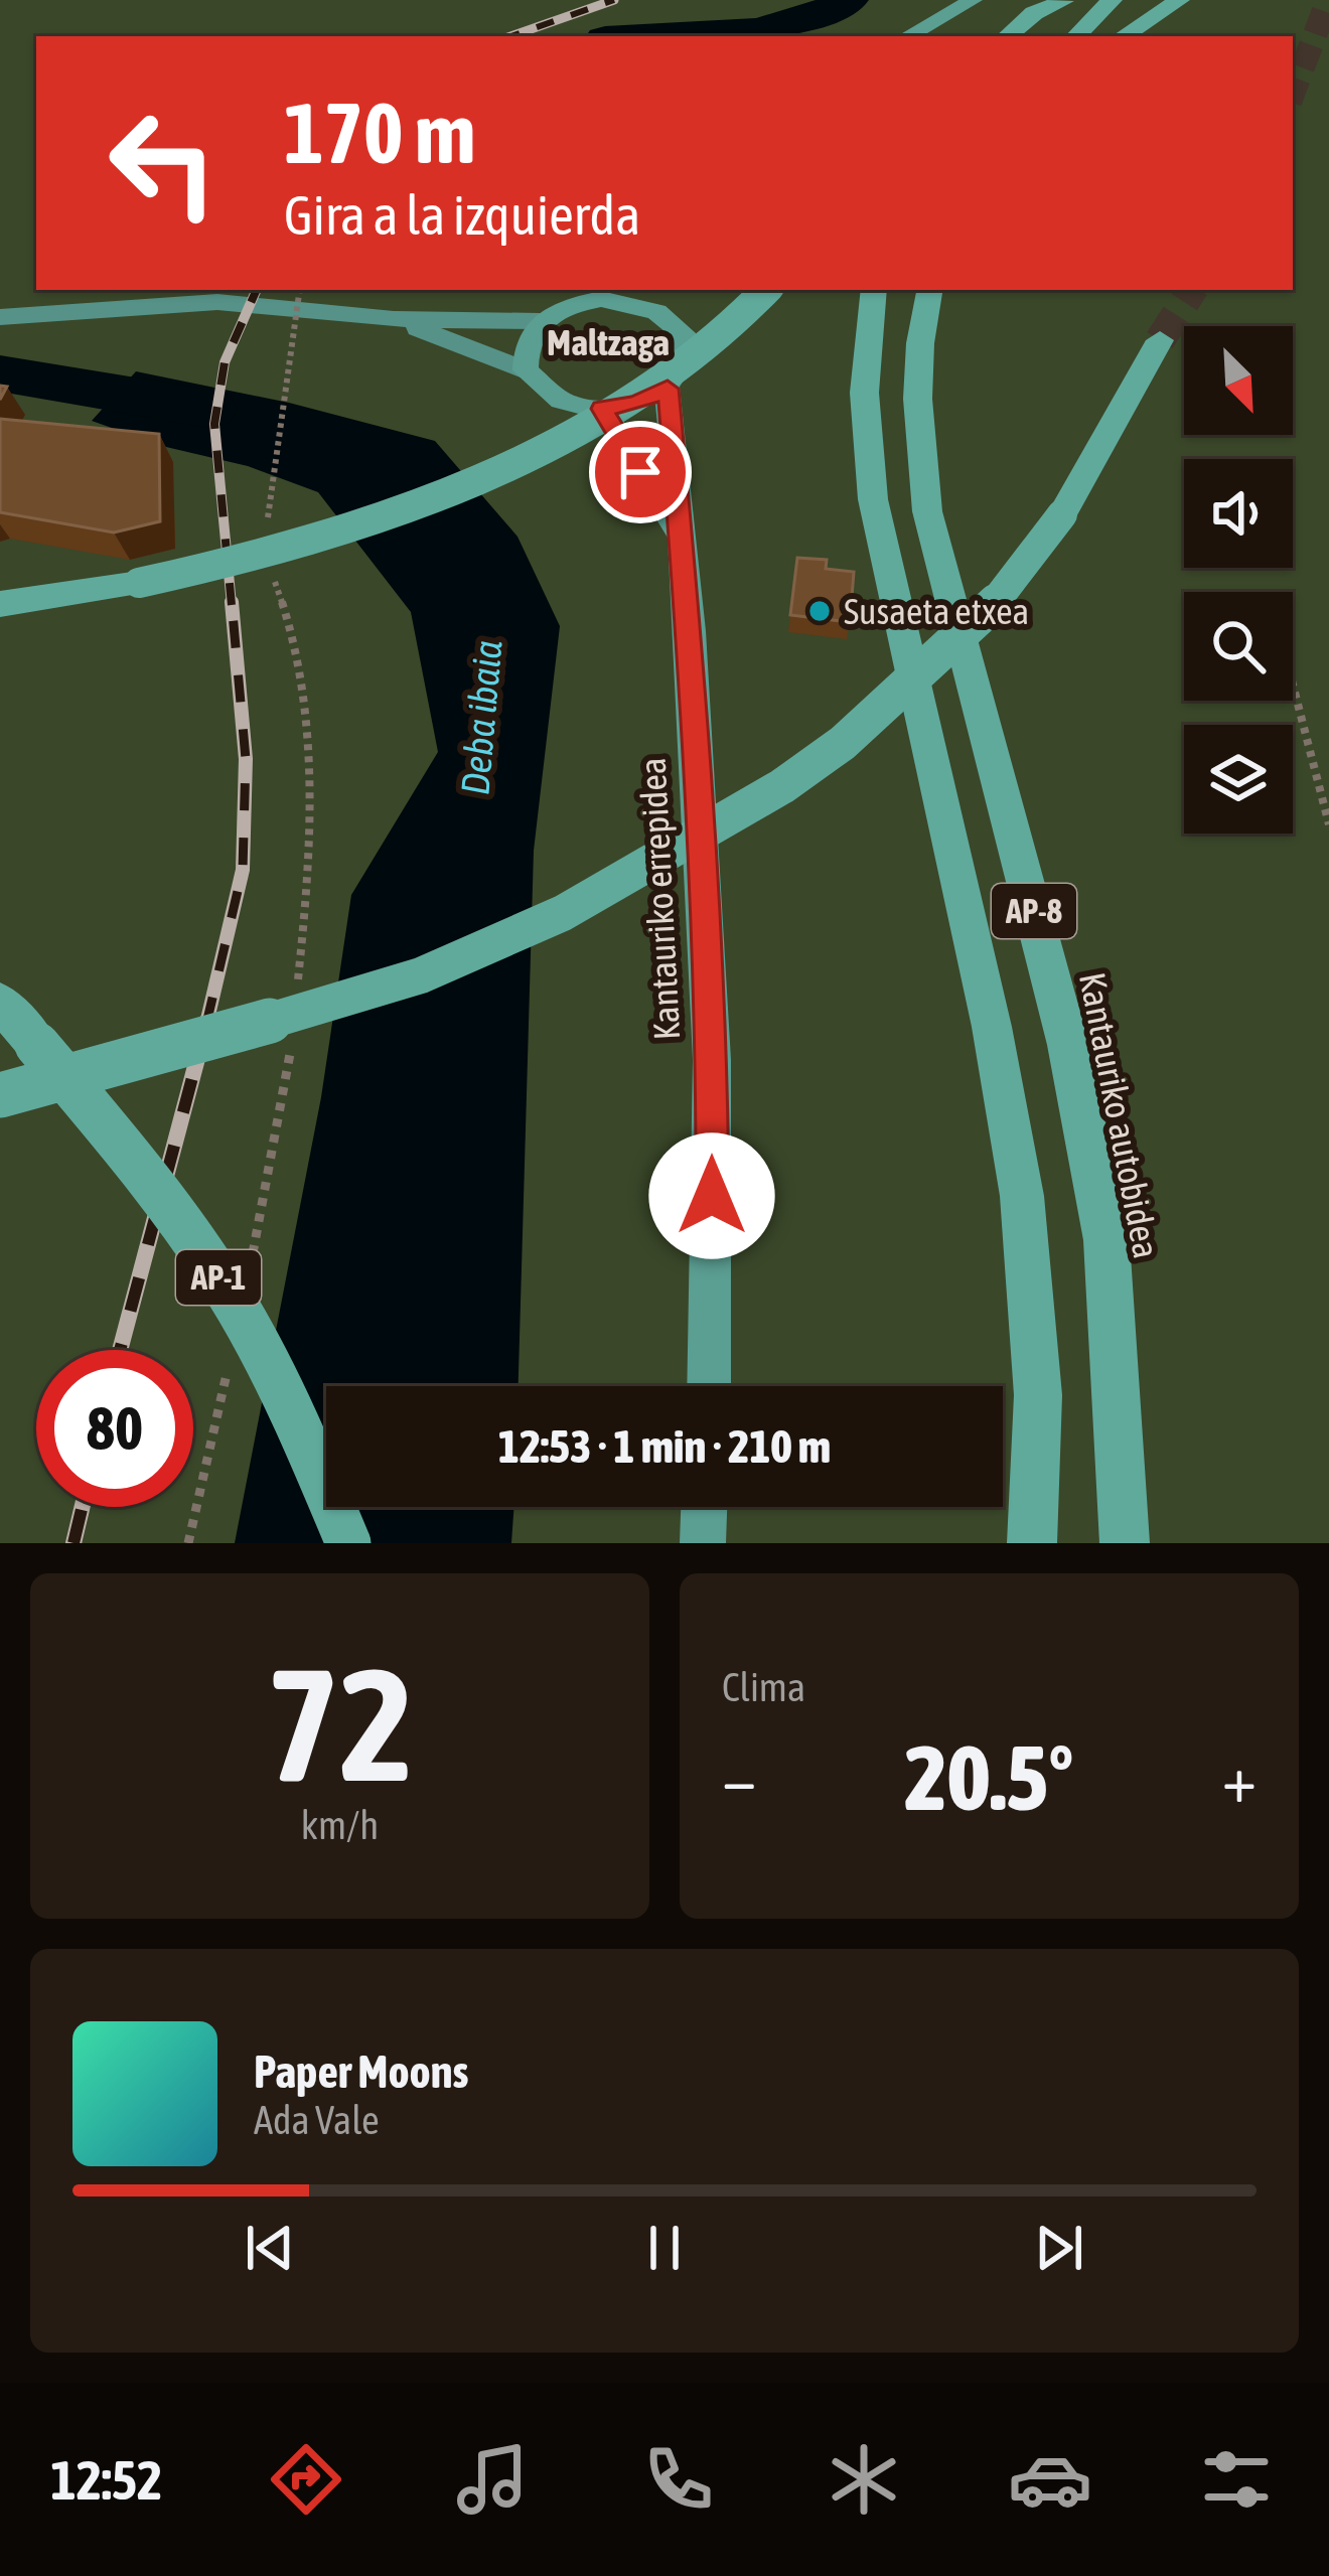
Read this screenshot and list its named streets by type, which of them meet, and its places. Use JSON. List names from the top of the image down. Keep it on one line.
{"streets":{"highway":["Kantauriko errepidea","AP-8","Kantauriko autobidea","AP-1"]},"districts":["Maltzaga"],"water":["Deba ibaia"],"places":["Susaeta etxea"],"north":"bottom right","page":{"turn":["170 m","Gira a la izquierda"],"limit":"80","trip":"12:53 · 1 min · 210 m","tile":[["72","km/h"],"Clima"],"heat":["−","20.5°","+"],"song":["Paper Moons","Ada Vale"],"tabs":"12:52"}}
